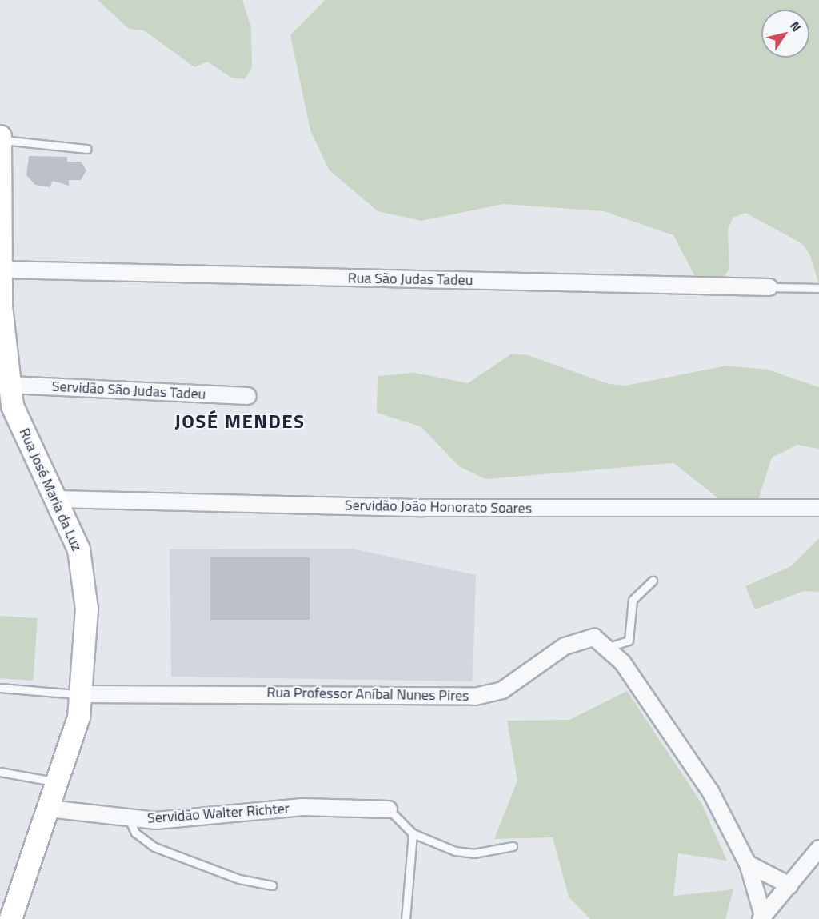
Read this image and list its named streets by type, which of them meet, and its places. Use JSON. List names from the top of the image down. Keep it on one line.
{"streets":{"main road":["Rua José Maria da Luz"],"street":["Rua São Judas Tadeu","Servidão São Judas Tadeu","Servidão João Honorato Soares","Rua Professor Aníbal Nunes Pires","Servidão Walter Richter"]},"crossings":[["Rua São Judas Tadeu","Rua José Maria da Luz"],["Servidão São Judas Tadeu","Rua José Maria da Luz"],["Rua José Maria da Luz","Servidão João Honorato Soares"],["Rua José Maria da Luz","Rua Professor Aníbal Nunes Pires"],["Rua José Maria da Luz","Servidão Walter Richter"]],"districts":["JOSÉ MENDES"],"north":"top right"}
